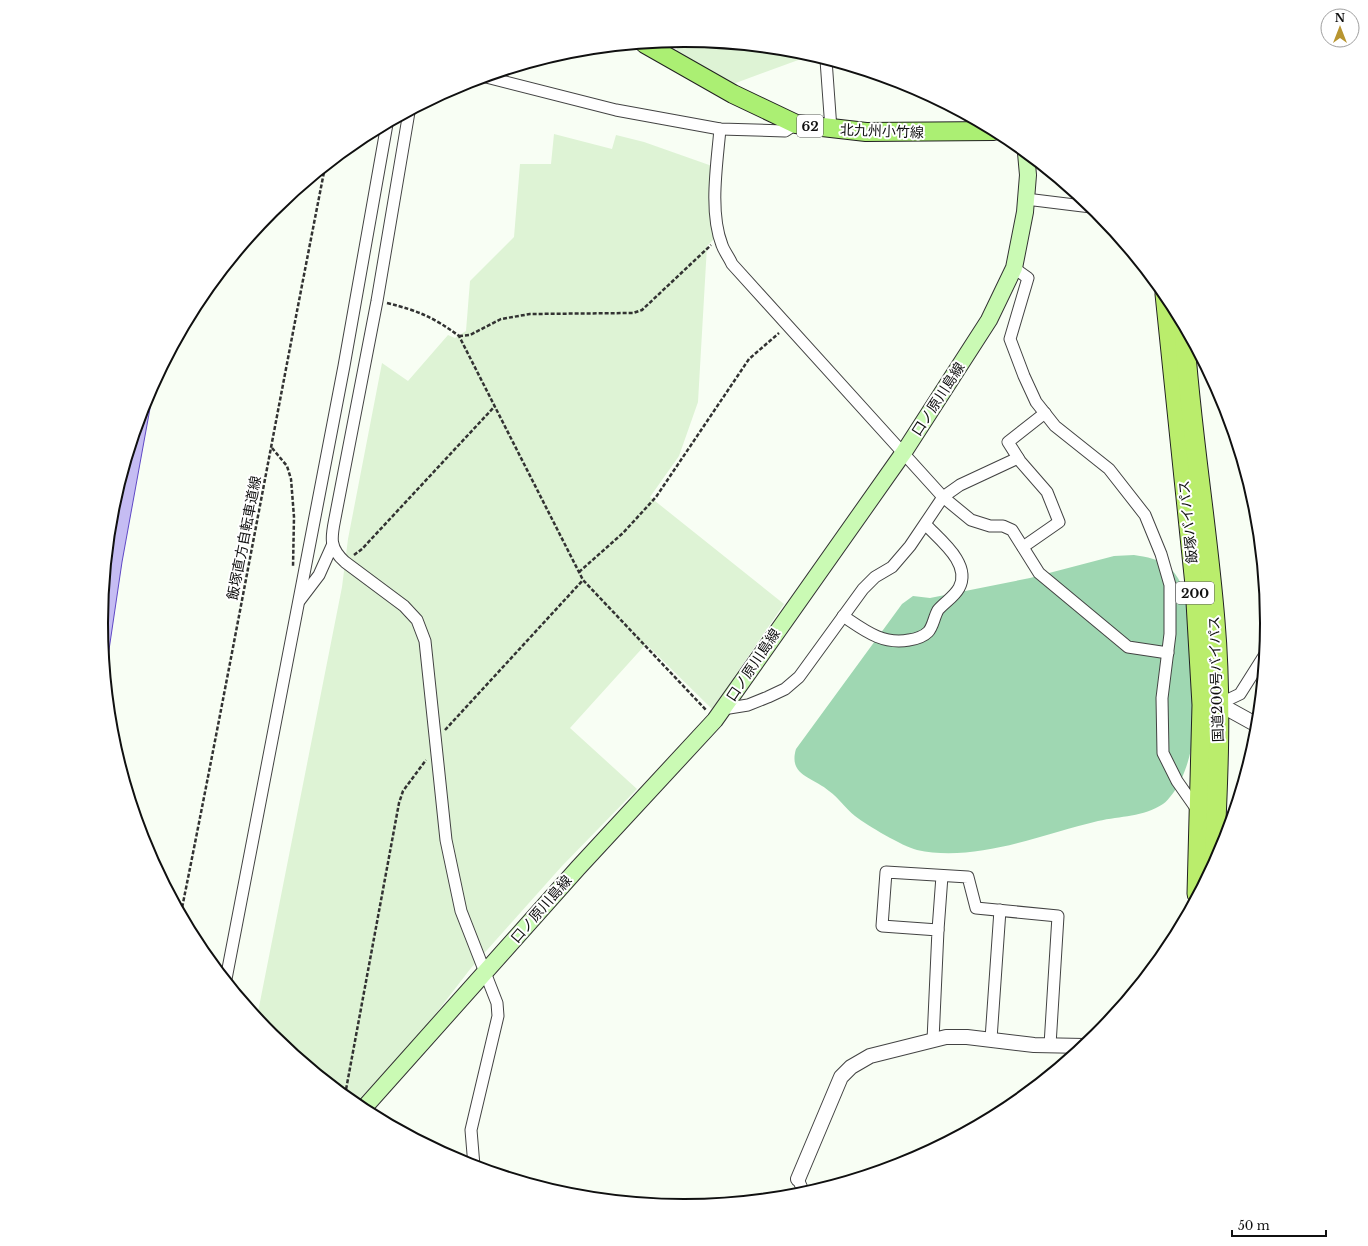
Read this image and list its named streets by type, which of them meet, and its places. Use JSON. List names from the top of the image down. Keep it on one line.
{"streets":{"highway":["飯塚バイパス","200","国道200号バイパス"],"main road":["62","北九州小竹線","口ノ原川島線"],"path":["飯塚直方自転車道線"]},"crossings":[["飯塚バイパス","国道200号バイパス"]],"scale_bar":"50 m","north":"top"}
